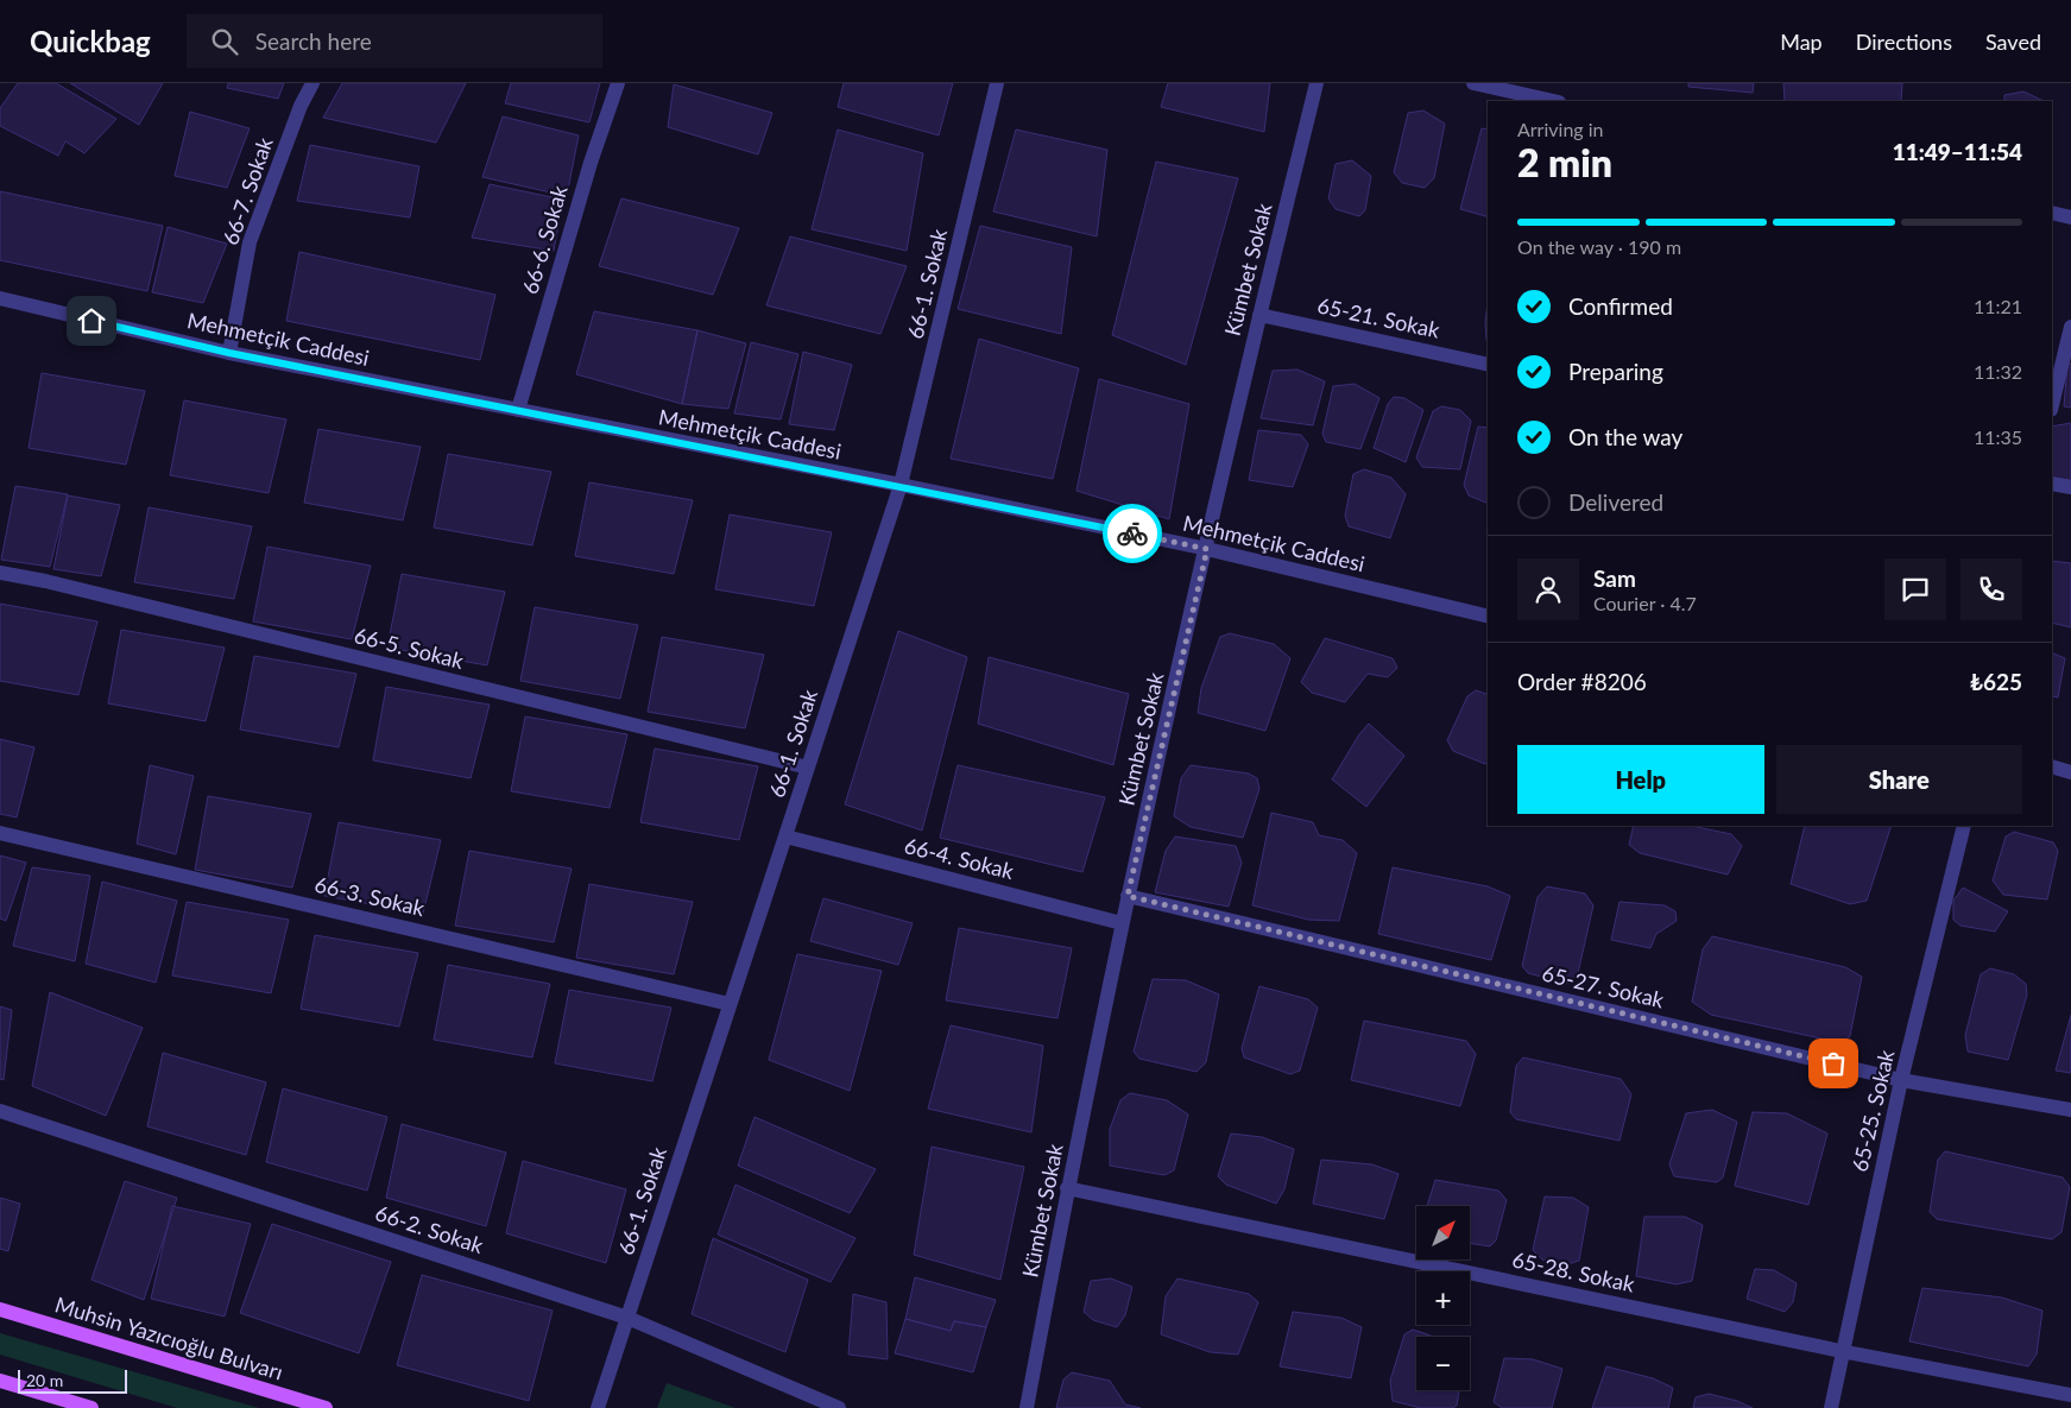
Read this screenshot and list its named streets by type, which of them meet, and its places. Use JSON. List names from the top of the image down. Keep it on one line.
{"streets":{"main road":["Muhsin Yazıcıoğlu Bulvarı"],"street":["66-7. Sokak","66-6. Sokak","Kümbet Sokak","66-1. Sokak","65-21. Sokak","Mehmetçik Caddesi","66-5. Sokak","66-4. Sokak","66-3. Sokak","65-27. Sokak","65-25. Sokak","66-2. Sokak","65-28. Sokak"]},"crossings":[["66-7. Sokak","Mehmetçik Caddesi"],["66-6. Sokak","Mehmetçik Caddesi"],["Kümbet Sokak","65-21. Sokak"],["Kümbet Sokak","Mehmetçik Caddesi"],["Kümbet Sokak","66-4. Sokak"],["Kümbet Sokak","65-27. Sokak"],["Kümbet Sokak","65-28. Sokak"],["66-1. Sokak","Mehmetçik Caddesi"],["66-1. Sokak","66-5. Sokak"],["66-1. Sokak","66-4. Sokak"],["66-1. Sokak","66-3. Sokak"],["66-1. Sokak","66-2. Sokak"],["65-27. Sokak","65-25. Sokak"],["65-25. Sokak","65-28. Sokak"]],"scale_bar":"20 m","north":"top right","page":{"header":"Quickbag","search":"Search here","nav":["Map","Directions","Saved"],"heading":["2 min","Arriving in","11:49–11:54"],"panel":["Sam","Courier · 4.7","Order #8206","₺625"],"bar":"On the way · 190 m","list":[["Confirmed","11:21"],["Preparing","11:32"],["On the way","11:35"],"Delivered"],"buttons":["Help","Share"],"map_buttons":["+","−"],"scale":"20 m"}}
